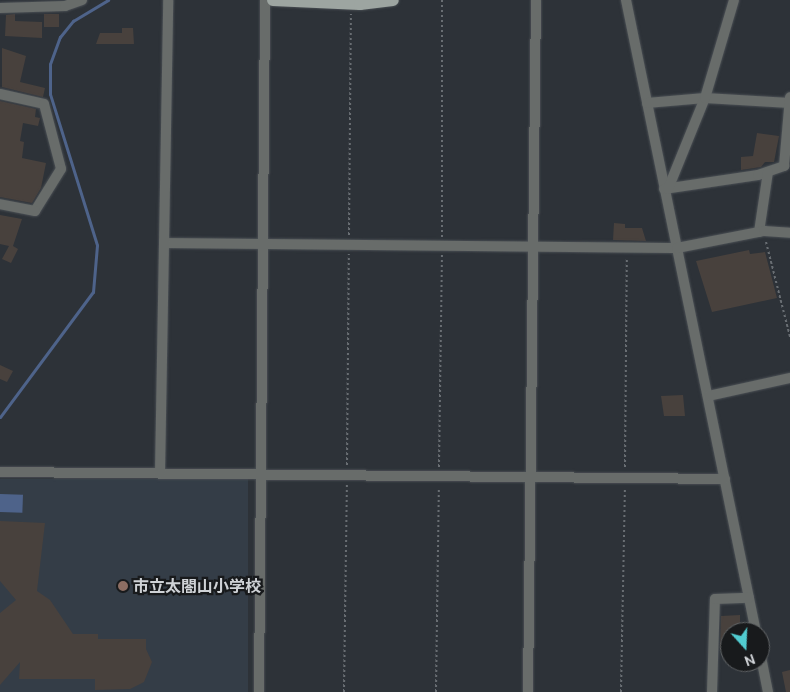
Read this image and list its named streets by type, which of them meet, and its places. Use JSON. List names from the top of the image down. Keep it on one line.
{"places":["市立太閤山小学校"],"north":"bottom"}
